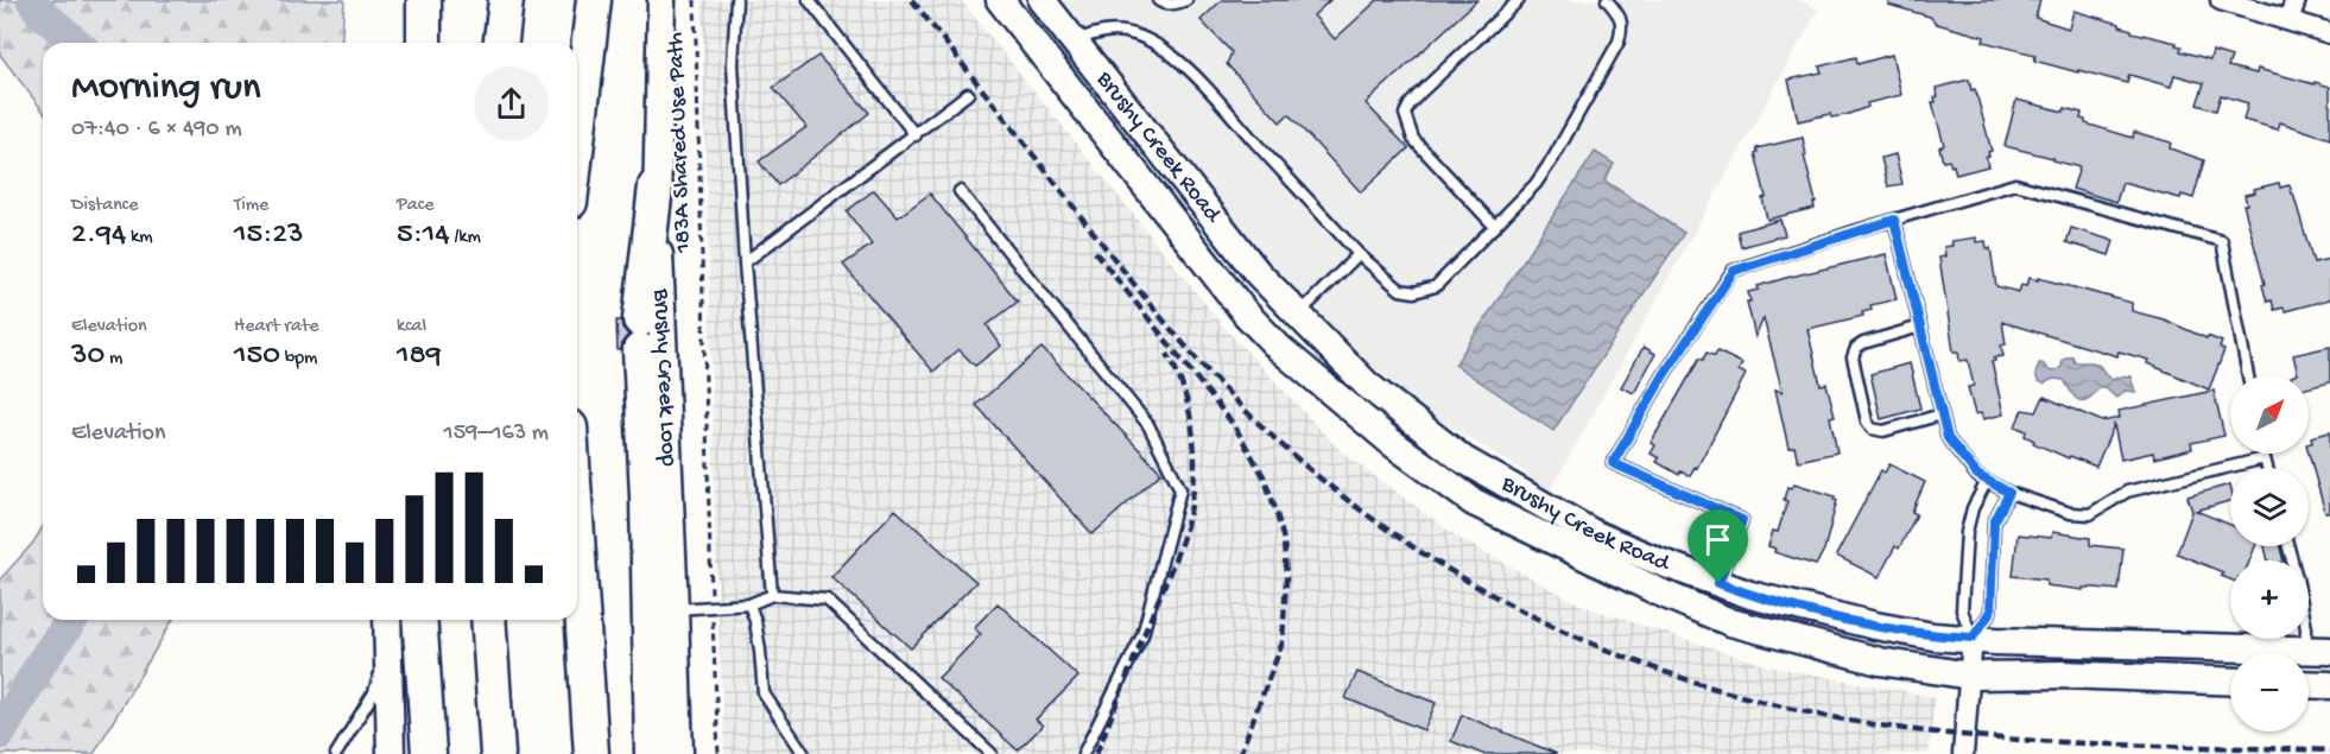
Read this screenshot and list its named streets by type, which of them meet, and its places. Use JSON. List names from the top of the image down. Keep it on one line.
{"streets":{"main road":["Brushy Creek Road","Brushy Creek Loop"],"path":["183A Shared Use Path"]},"north":"top right","page":{"heading":["Morning run","07:40 · 6 × 490 m"],"stats":[["Distance","2.94 km"],["Time","15:23"],["Pace","5:14 /km"],["Elevation","30 m"],["Heart rate","150 bpm"],["kcal","189"]],"map_buttons":["+","−"],"chart":["Elevation","159–163 m"]}}
